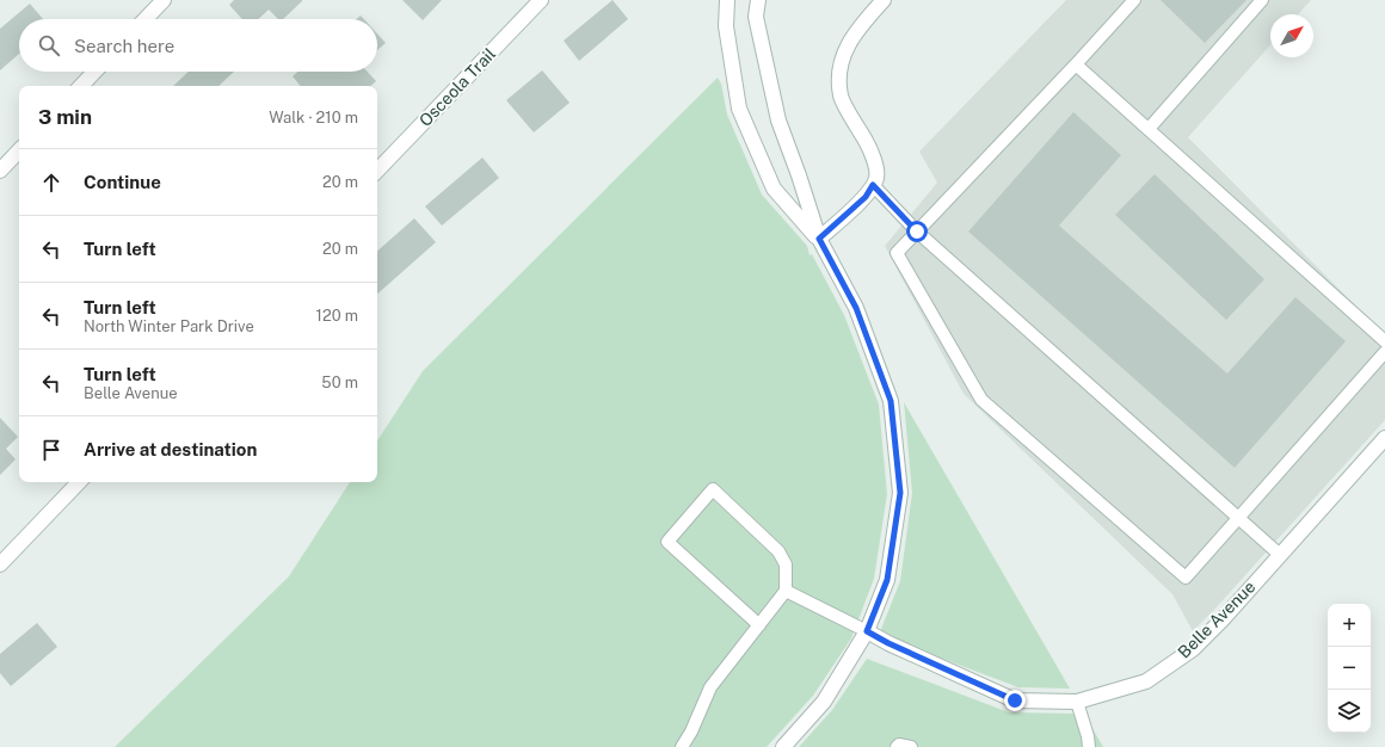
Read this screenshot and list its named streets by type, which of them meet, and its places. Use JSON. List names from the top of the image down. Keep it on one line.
{"streets":{"street":["Osceola Trail","Belle Avenue"]},"north":"top right","page":{"search":"Search here","heading":["3 min","Walk · 210 m"],"list":[["Continue","20 m"],["Turn left","20 m"],["Turn left","North Winter Park Drive","120 m"],["Turn left","Belle Avenue","50 m"],"Arrive at destination"],"map_buttons":["+","−"]}}
